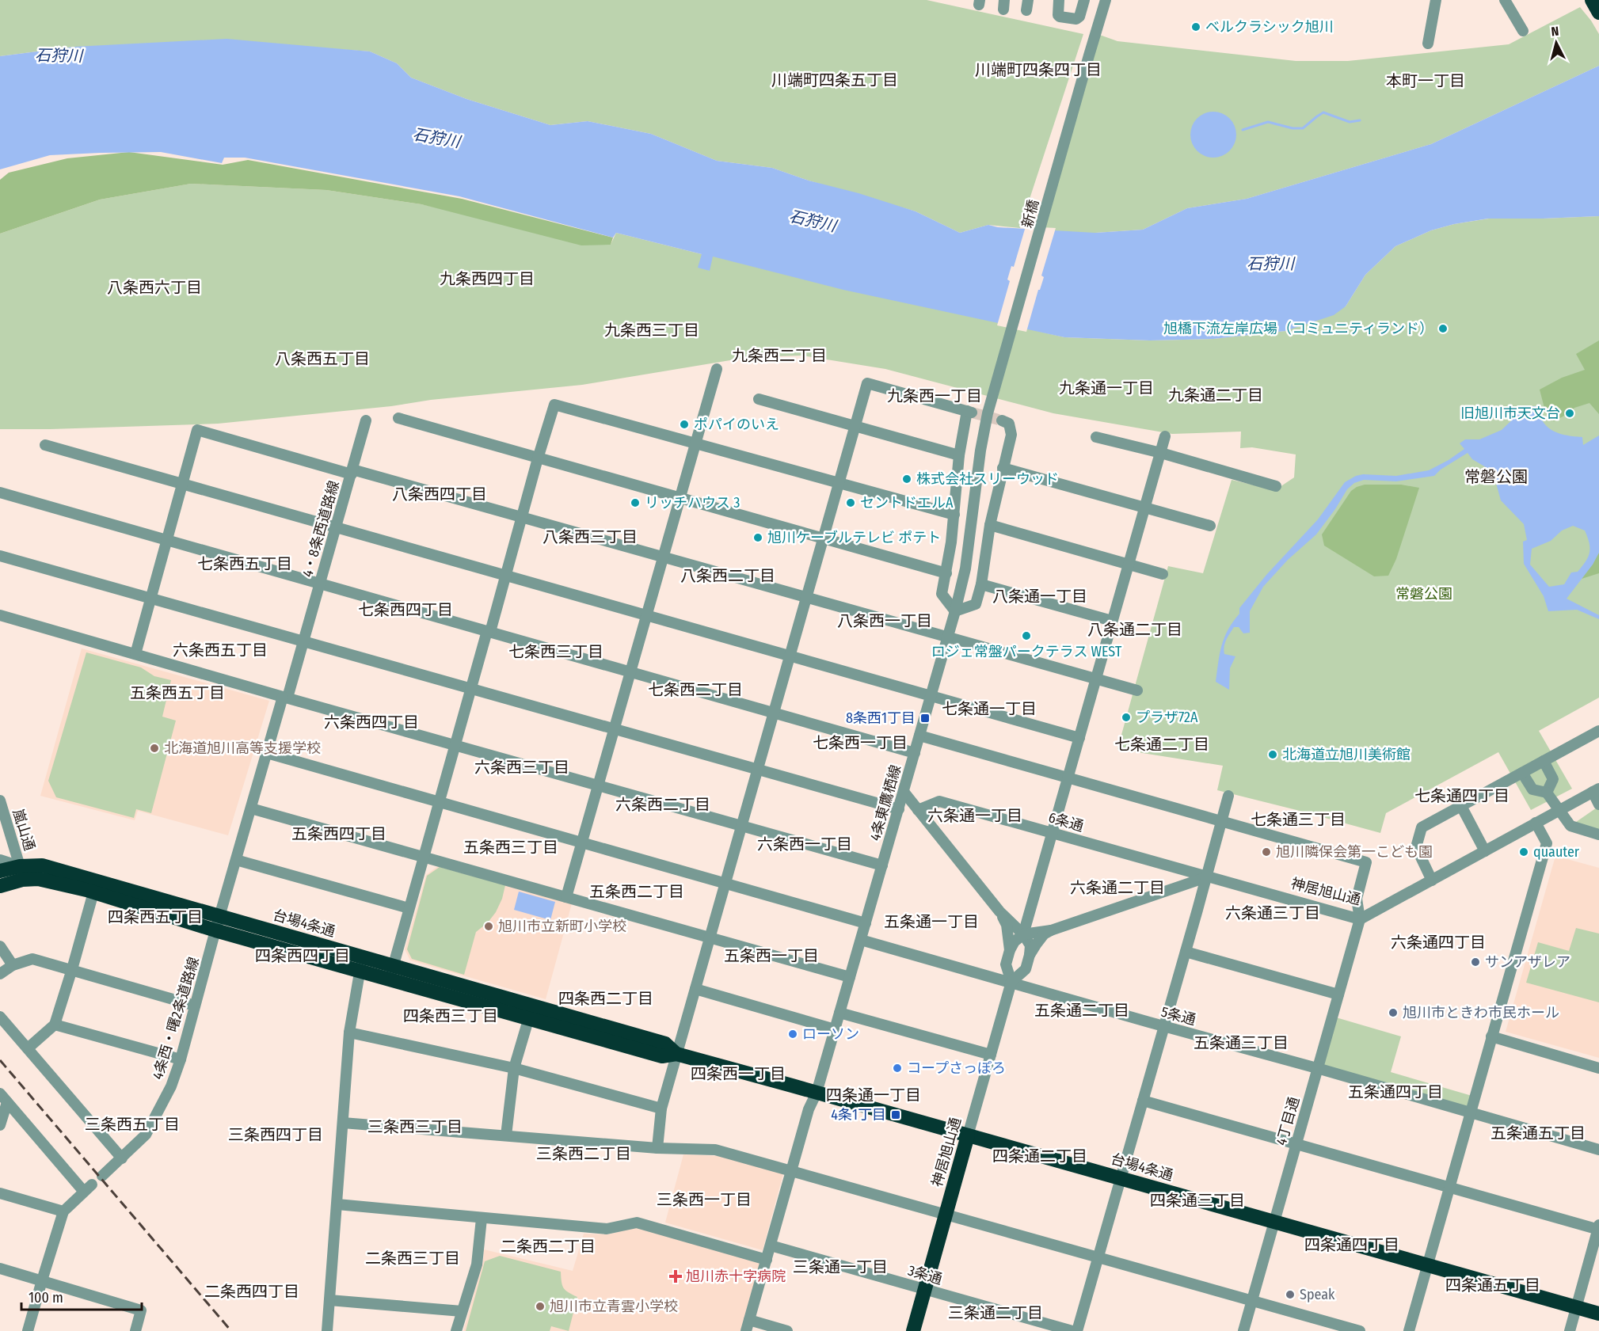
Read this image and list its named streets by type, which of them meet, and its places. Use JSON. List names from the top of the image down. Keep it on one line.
{"streets":{"highway":["神居旭山通","台場4条通"],"street":["新橋","4・8条西道路線","4条東鷹栖線","6条通","嵐山通","5条通","4条西・曙2条道路線","4丁目通","3条通"]},"crossings":[["新橋","4条東鷹栖線"],["4・8条西道路線","4条東鷹栖線"],["4・8条西道路線","台場4条通"],["4・8条西道路線","4条西・曙2条道路線"],["4条東鷹栖線","台場4条通"],["4条東鷹栖線","5条通"],["4条東鷹栖線","3条通"],["6条通","神居旭山通"],["嵐山通","台場4条通"],["神居旭山通","台場4条通"],["神居旭山通","5条通"],["神居旭山通","4丁目通"],["神居旭山通","3条通"],["台場4条通","4条西・曙2条道路線"],["台場4条通","4丁目通"],["5条通","4丁目通"]],"districts":["川端町四条四丁目","川端町四条五丁目","本町一丁目","九条西四丁目","八条西六丁目","九条西三丁目","九条西二丁目","八条西五丁目","九条通一丁目","九条通二丁目","九条西一丁目","常磐公園","八条西四丁目","八条西三丁目","七条西五丁目","八条西二丁目","八条通一丁目","七条西四丁目","八条西一丁目","八条通二丁目","六条西五丁目","七条西三丁目","七条西二丁目","五条西五丁目","七条通一丁目","六条西四丁目","七条西一丁目","七条通二丁目","六条西三丁目","七条通四丁目","六条西二丁目","六条通一丁目","七条通三丁目","五条西四丁目","六条西一丁目","五条西三丁目","六条通二丁目","五条西二丁目","六条通三丁目","四条西五丁目","五条通一丁目","六条通四丁目","四条西四丁目","五条西一丁目","四条西二丁目","五条通二丁目","四条西三丁目","五条通三丁目","四条西一丁目","五条通四丁目","四条通一丁目","三条西五丁目","三条西三丁目","五条通五丁目","三条西四丁目","三条西二丁目","四条通二丁目","三条西一丁目","四条通三丁目","四条通四丁目","二条西二丁目","二条西三丁目","三条通一丁目","四条通五丁目","二条西四丁目","三条通二丁目"],"water":["石狩川"],"parks":["常磐公園"],"places":{"other":["ベルクラシック旭川","旭橋下流左岸広場（コミュニティランド）","旧旭川市天文台","ポパイのいえ","株式会社スリーウッド","リッチハウス 3","セントドエルA","旭川ケーブルテレビ ポテト","ロジェ常盤パークテラス WEST","プラザ72A","北海道旭川高等支援学校","北海道立旭川美術館","旭川隣保会第一こども園","quauter","旭川市立新町小学校","サンアザレア","旭川市ときわ市民ホール","ローソン","コープさっぽろ","Speak","旭川市立青雲小学校"],"transit":["8条西1丁目","4条1丁目"],"health":["旭川赤十字病院"]},"scale_bar":"100 m","north":"top"}
